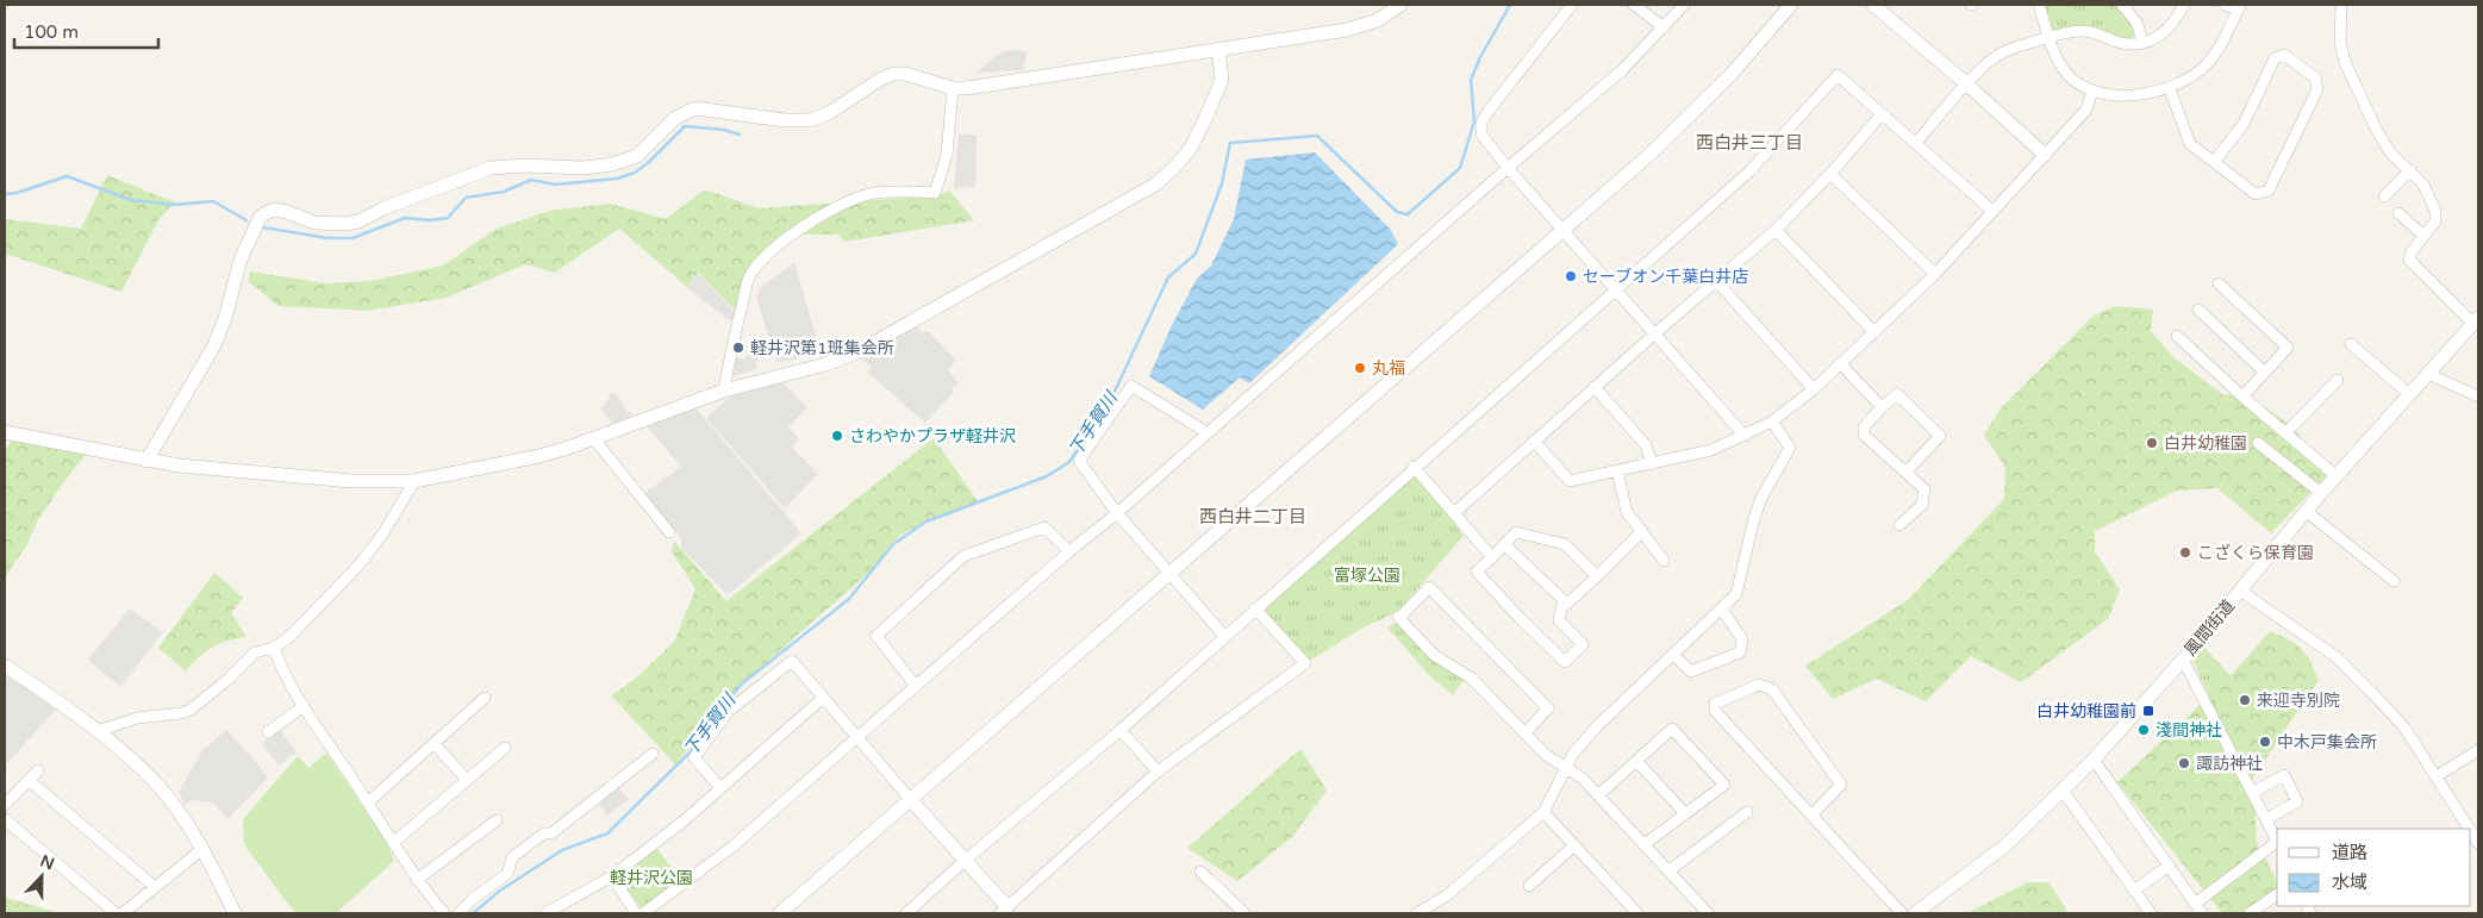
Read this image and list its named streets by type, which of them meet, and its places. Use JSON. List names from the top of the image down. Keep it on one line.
{"streets":{"street":["風間街道"]},"districts":["西白井三丁目","西白井二丁目"],"water":["下手賀川"],"parks":["富塚公園","軽井沢公園"],"places":{"other":["セーブオン千葉白井店","軽井沢第1班集会所","丸福","さわやかプラザ軽井沢","白井幼稚園","こざくら保育園","来迎寺別院","淺間神社","中木戸集会所","諏訪神社"],"transit":["白井幼稚園前"]},"legend":["道路","水域"],"scale_bar":"100 m","north":"top"}
